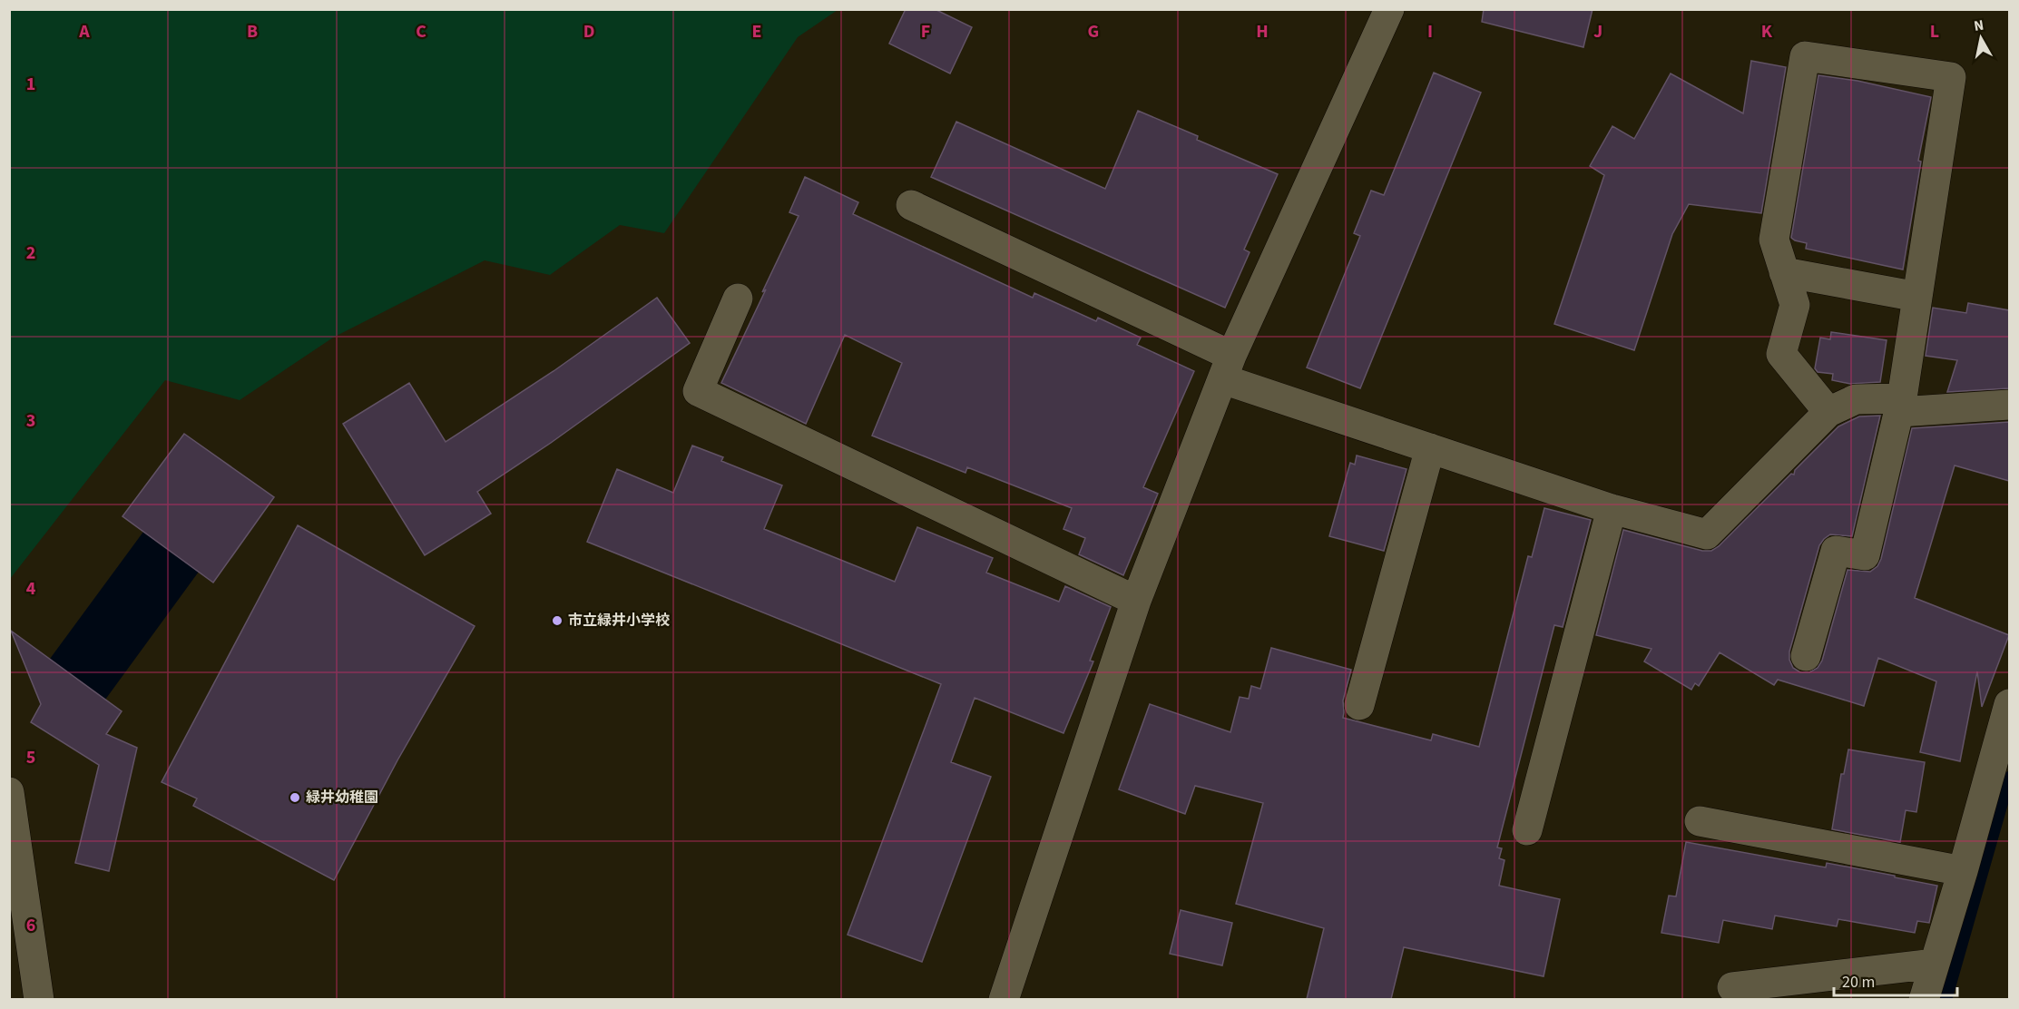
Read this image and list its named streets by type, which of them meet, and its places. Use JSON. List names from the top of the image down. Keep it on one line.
{"places":["市立緑井小学校","緑井幼稚園"],"scale_bar":"20 m","north":"top","grid":{"columns":["A","B","C","D","E","F","G","H","I","J","K","L"],"rows":["1","2","3","4","5","6"]}}
